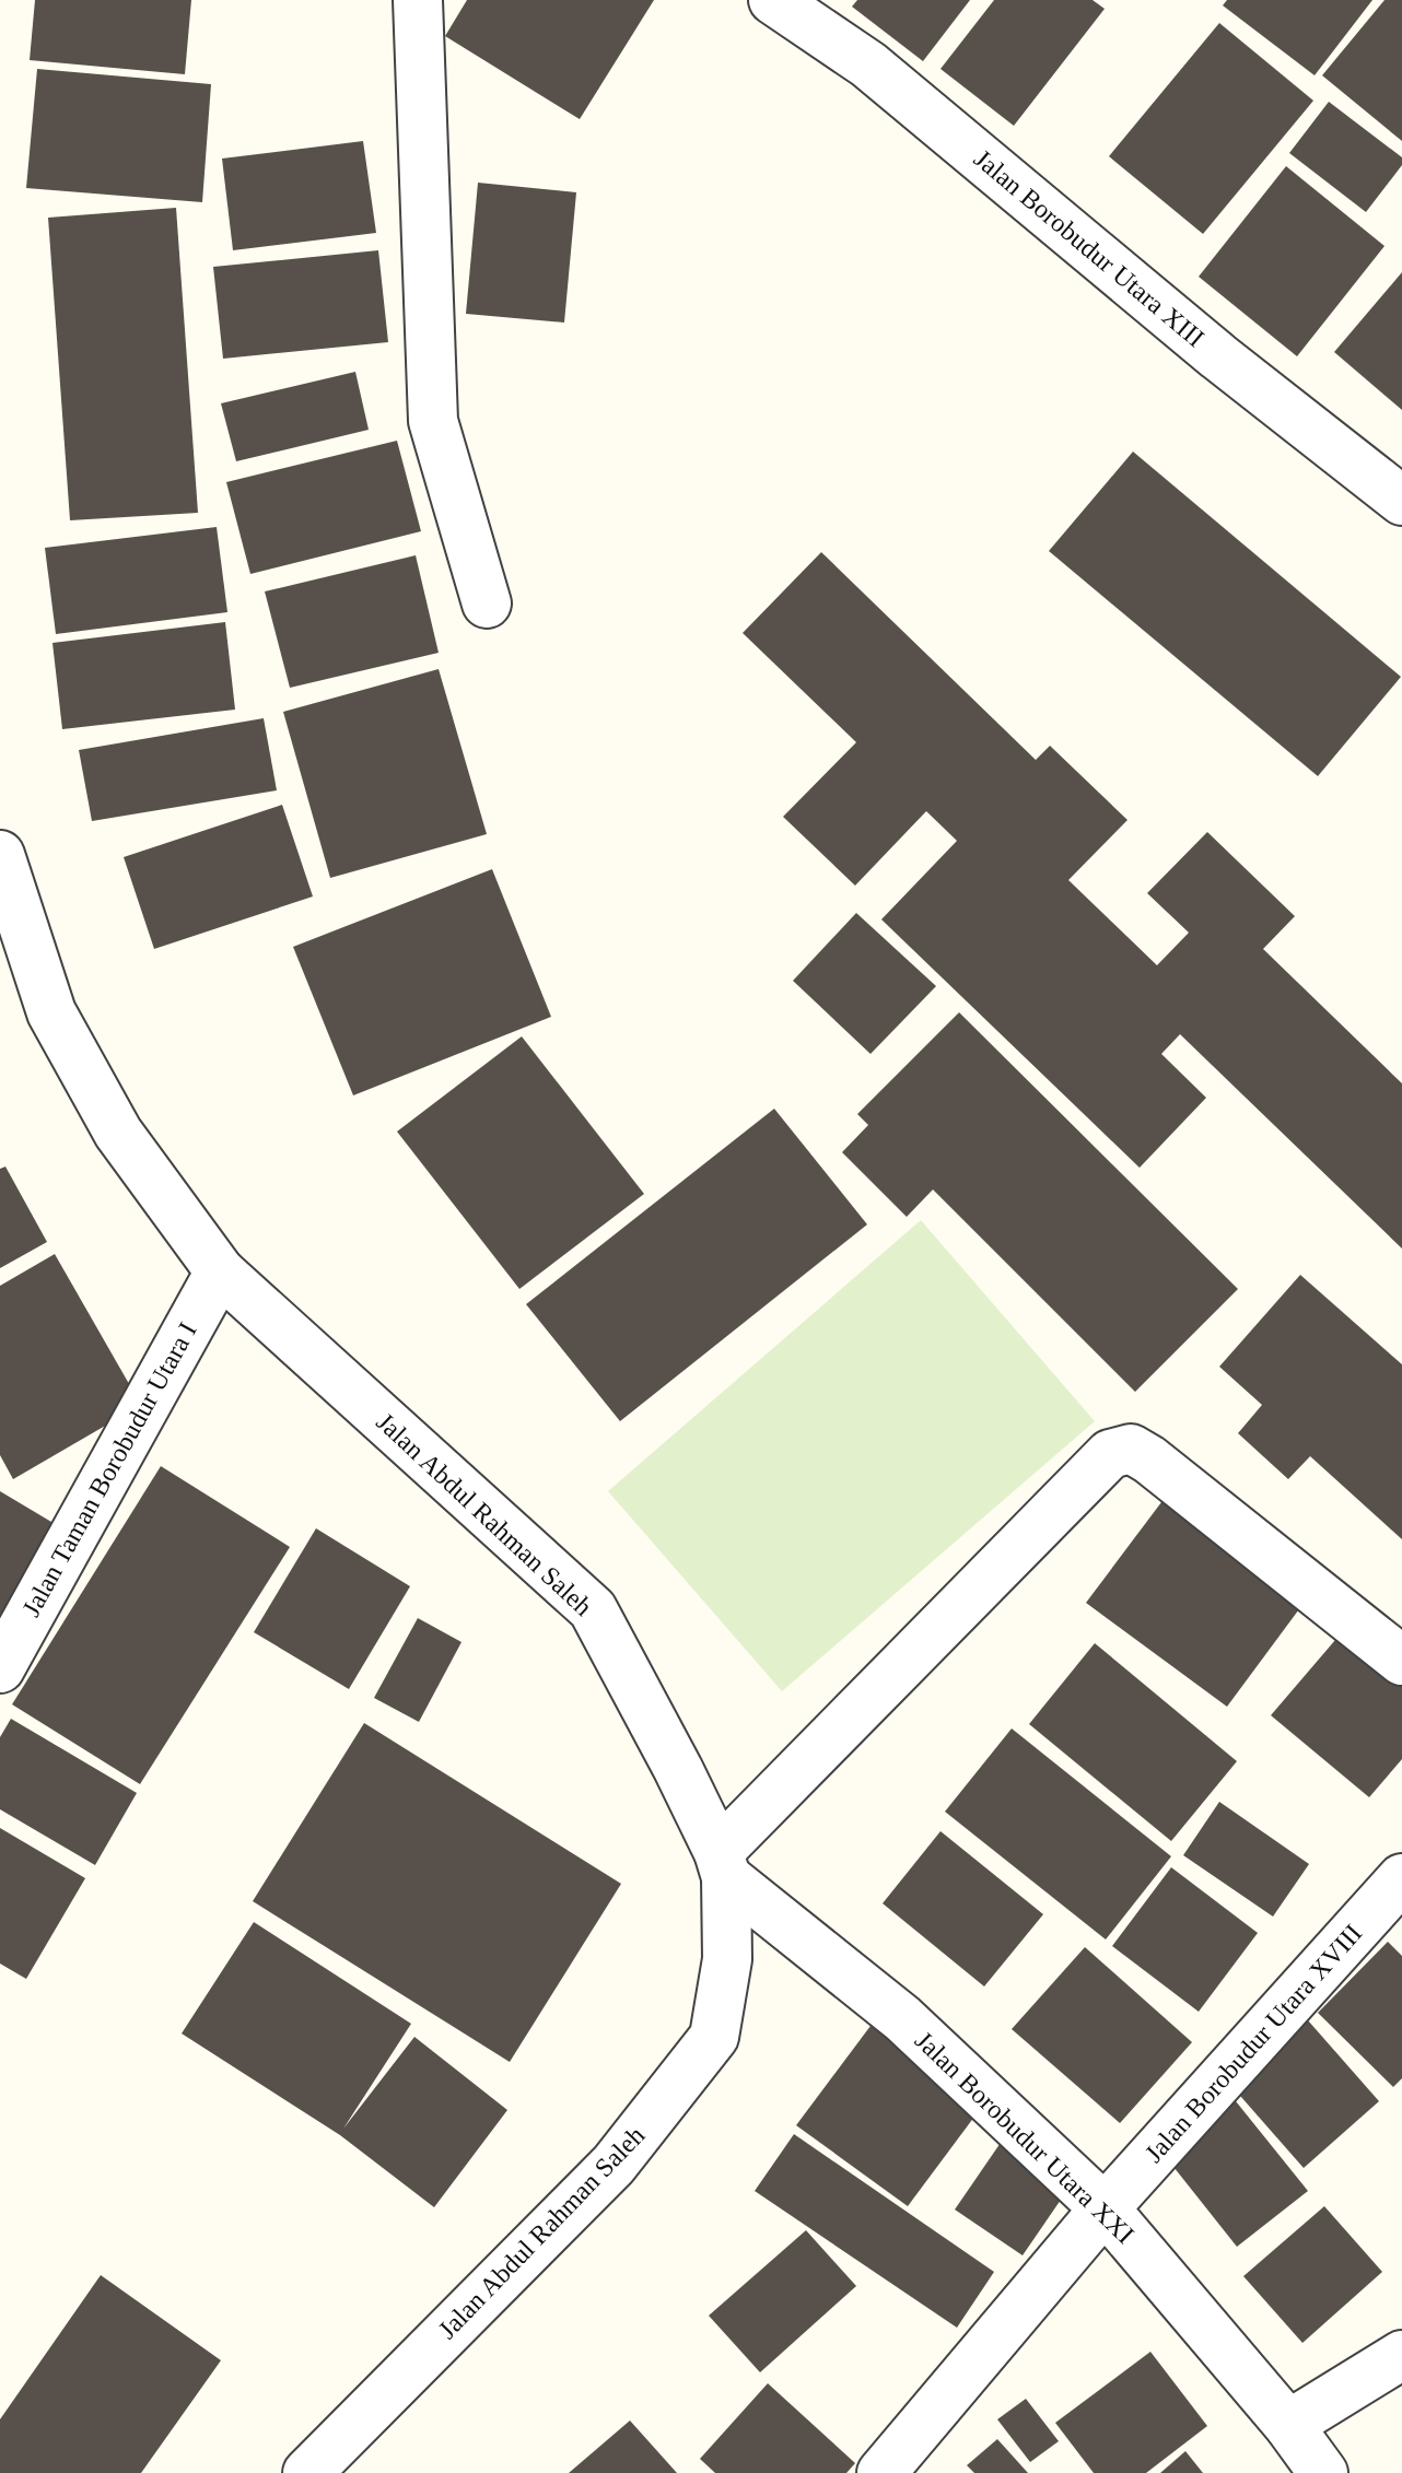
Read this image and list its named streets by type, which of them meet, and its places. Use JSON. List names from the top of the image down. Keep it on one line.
{"streets":{"street":["Jalan Borobudur Utara XIII","Jalan Taman Borobudur Utara I","Jalan Abdul Rahman Saleh","Jalan Borobudur Utara XVIII","Jalan Borobudur Utara XXI"]},"crossings":[["Jalan Taman Borobudur Utara I","Jalan Abdul Rahman Saleh"],["Jalan Abdul Rahman Saleh","Jalan Borobudur Utara XXI"],["Jalan Borobudur Utara XVIII","Jalan Borobudur Utara XXI"]]}
